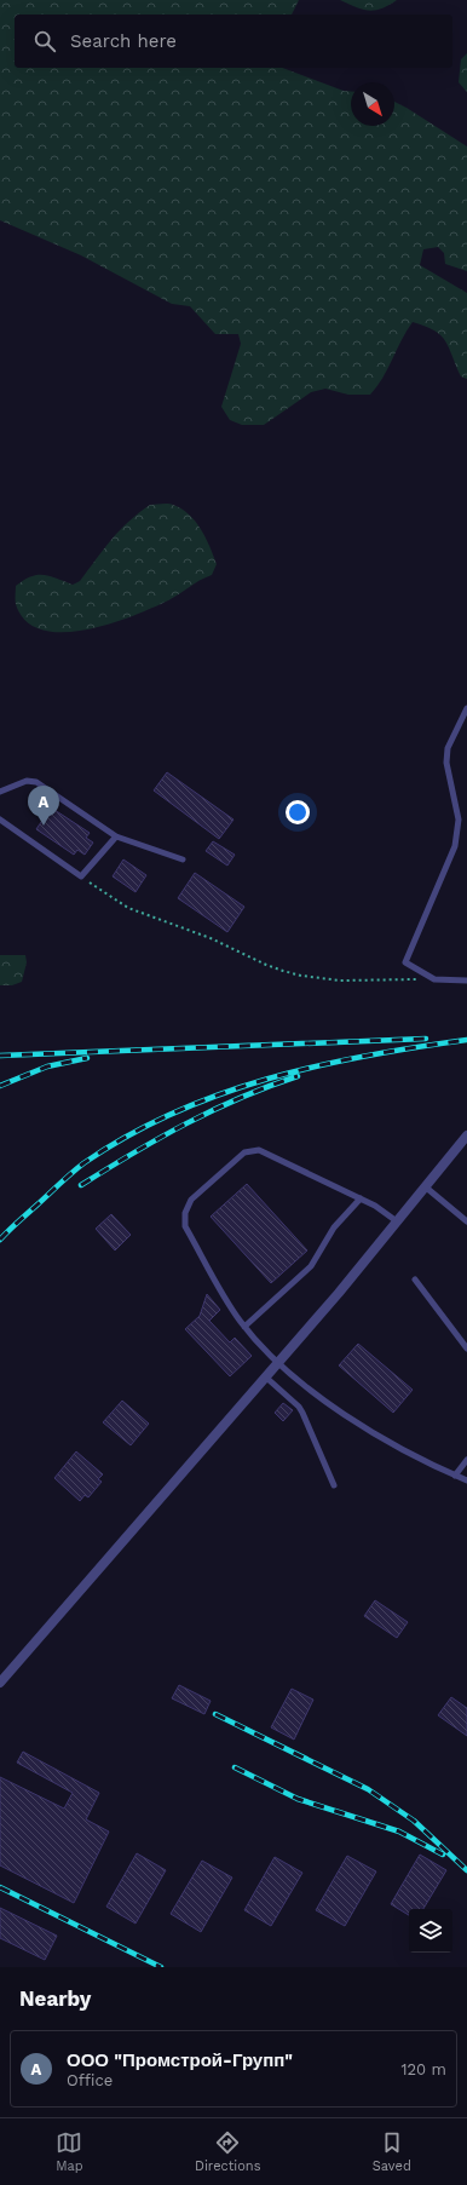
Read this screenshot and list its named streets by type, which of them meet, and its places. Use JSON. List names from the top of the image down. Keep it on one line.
{"north":"bottom right","page":{"search":"Search here","pins":"A","heading":"Nearby","list":[{"mark":"A","name":"ООО \"Промстрой-Групп\"","note":"Office","value":"120 m"}],"nav":["Map","Directions","Saved"]}}
